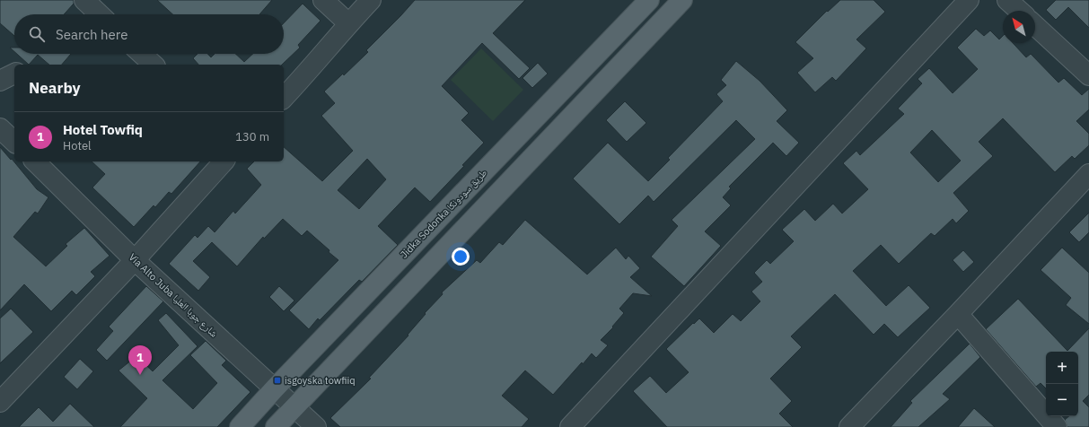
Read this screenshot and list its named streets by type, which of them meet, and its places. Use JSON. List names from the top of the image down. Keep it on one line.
{"streets":{"main road":["Jidka Sodonka طريق سودونكا"],"street":["Via Alto Juba شارع جوبا العليا"]},"crossings":[["Jidka Sodonka طريق سودونكا","Via Alto Juba شارع جوبا العليا"]],"places":{"transit":["isgoyska towfiiq"]},"north":"top left","page":{"search":"Search here","heading":"Nearby","list":[{"mark":"1","name":"Hotel Towfiq","note":"Hotel","value":"130 m"}],"pins":"1","map_buttons":["+","−"]}}
